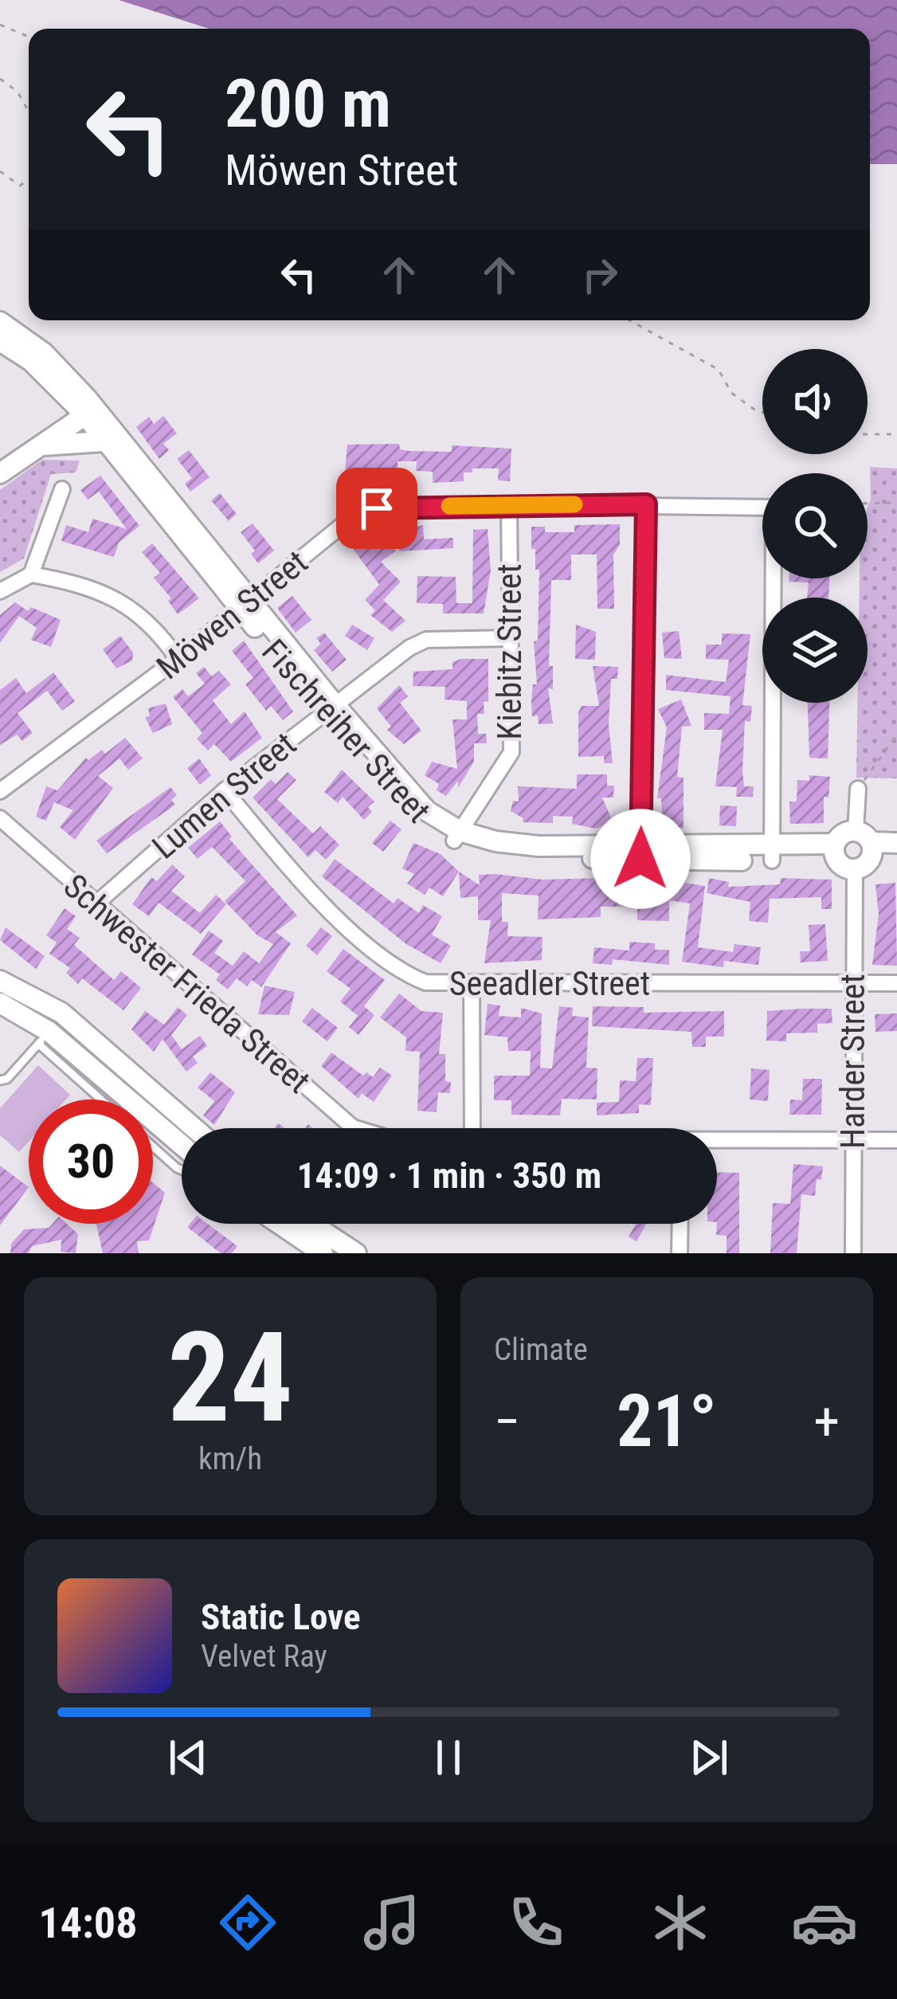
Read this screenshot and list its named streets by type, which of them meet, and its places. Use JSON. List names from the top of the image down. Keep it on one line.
{"streets":{"street":["Möwen Street","Kiebitz Street","Fischreiher Street","Lumen Street","Schwester Frieda Street","Seeadler Street","Harder Street"]},"crossings":[["Möwen Street","Kiebitz Street"],["Möwen Street","Fischreiher Street"],["Kiebitz Street","Fischreiher Street"],["Kiebitz Street","Lumen Street"],["Fischreiher Street","Lumen Street"],["Fischreiher Street","Harder Street"],["Lumen Street","Schwester Frieda Street"],["Lumen Street","Seeadler Street"],["Schwester Frieda Street","Harder Street"],["Seeadler Street","Harder Street"]],"page":{"turn":["200 m","Möwen Street"],"limit":"30","trip":"14:09 · 1 min · 350 m","tile":[["24","km/h"],"Climate"],"heat":["−","21°","+"],"song":["Static Love","Velvet Ray"],"tabs":"14:08"}}
